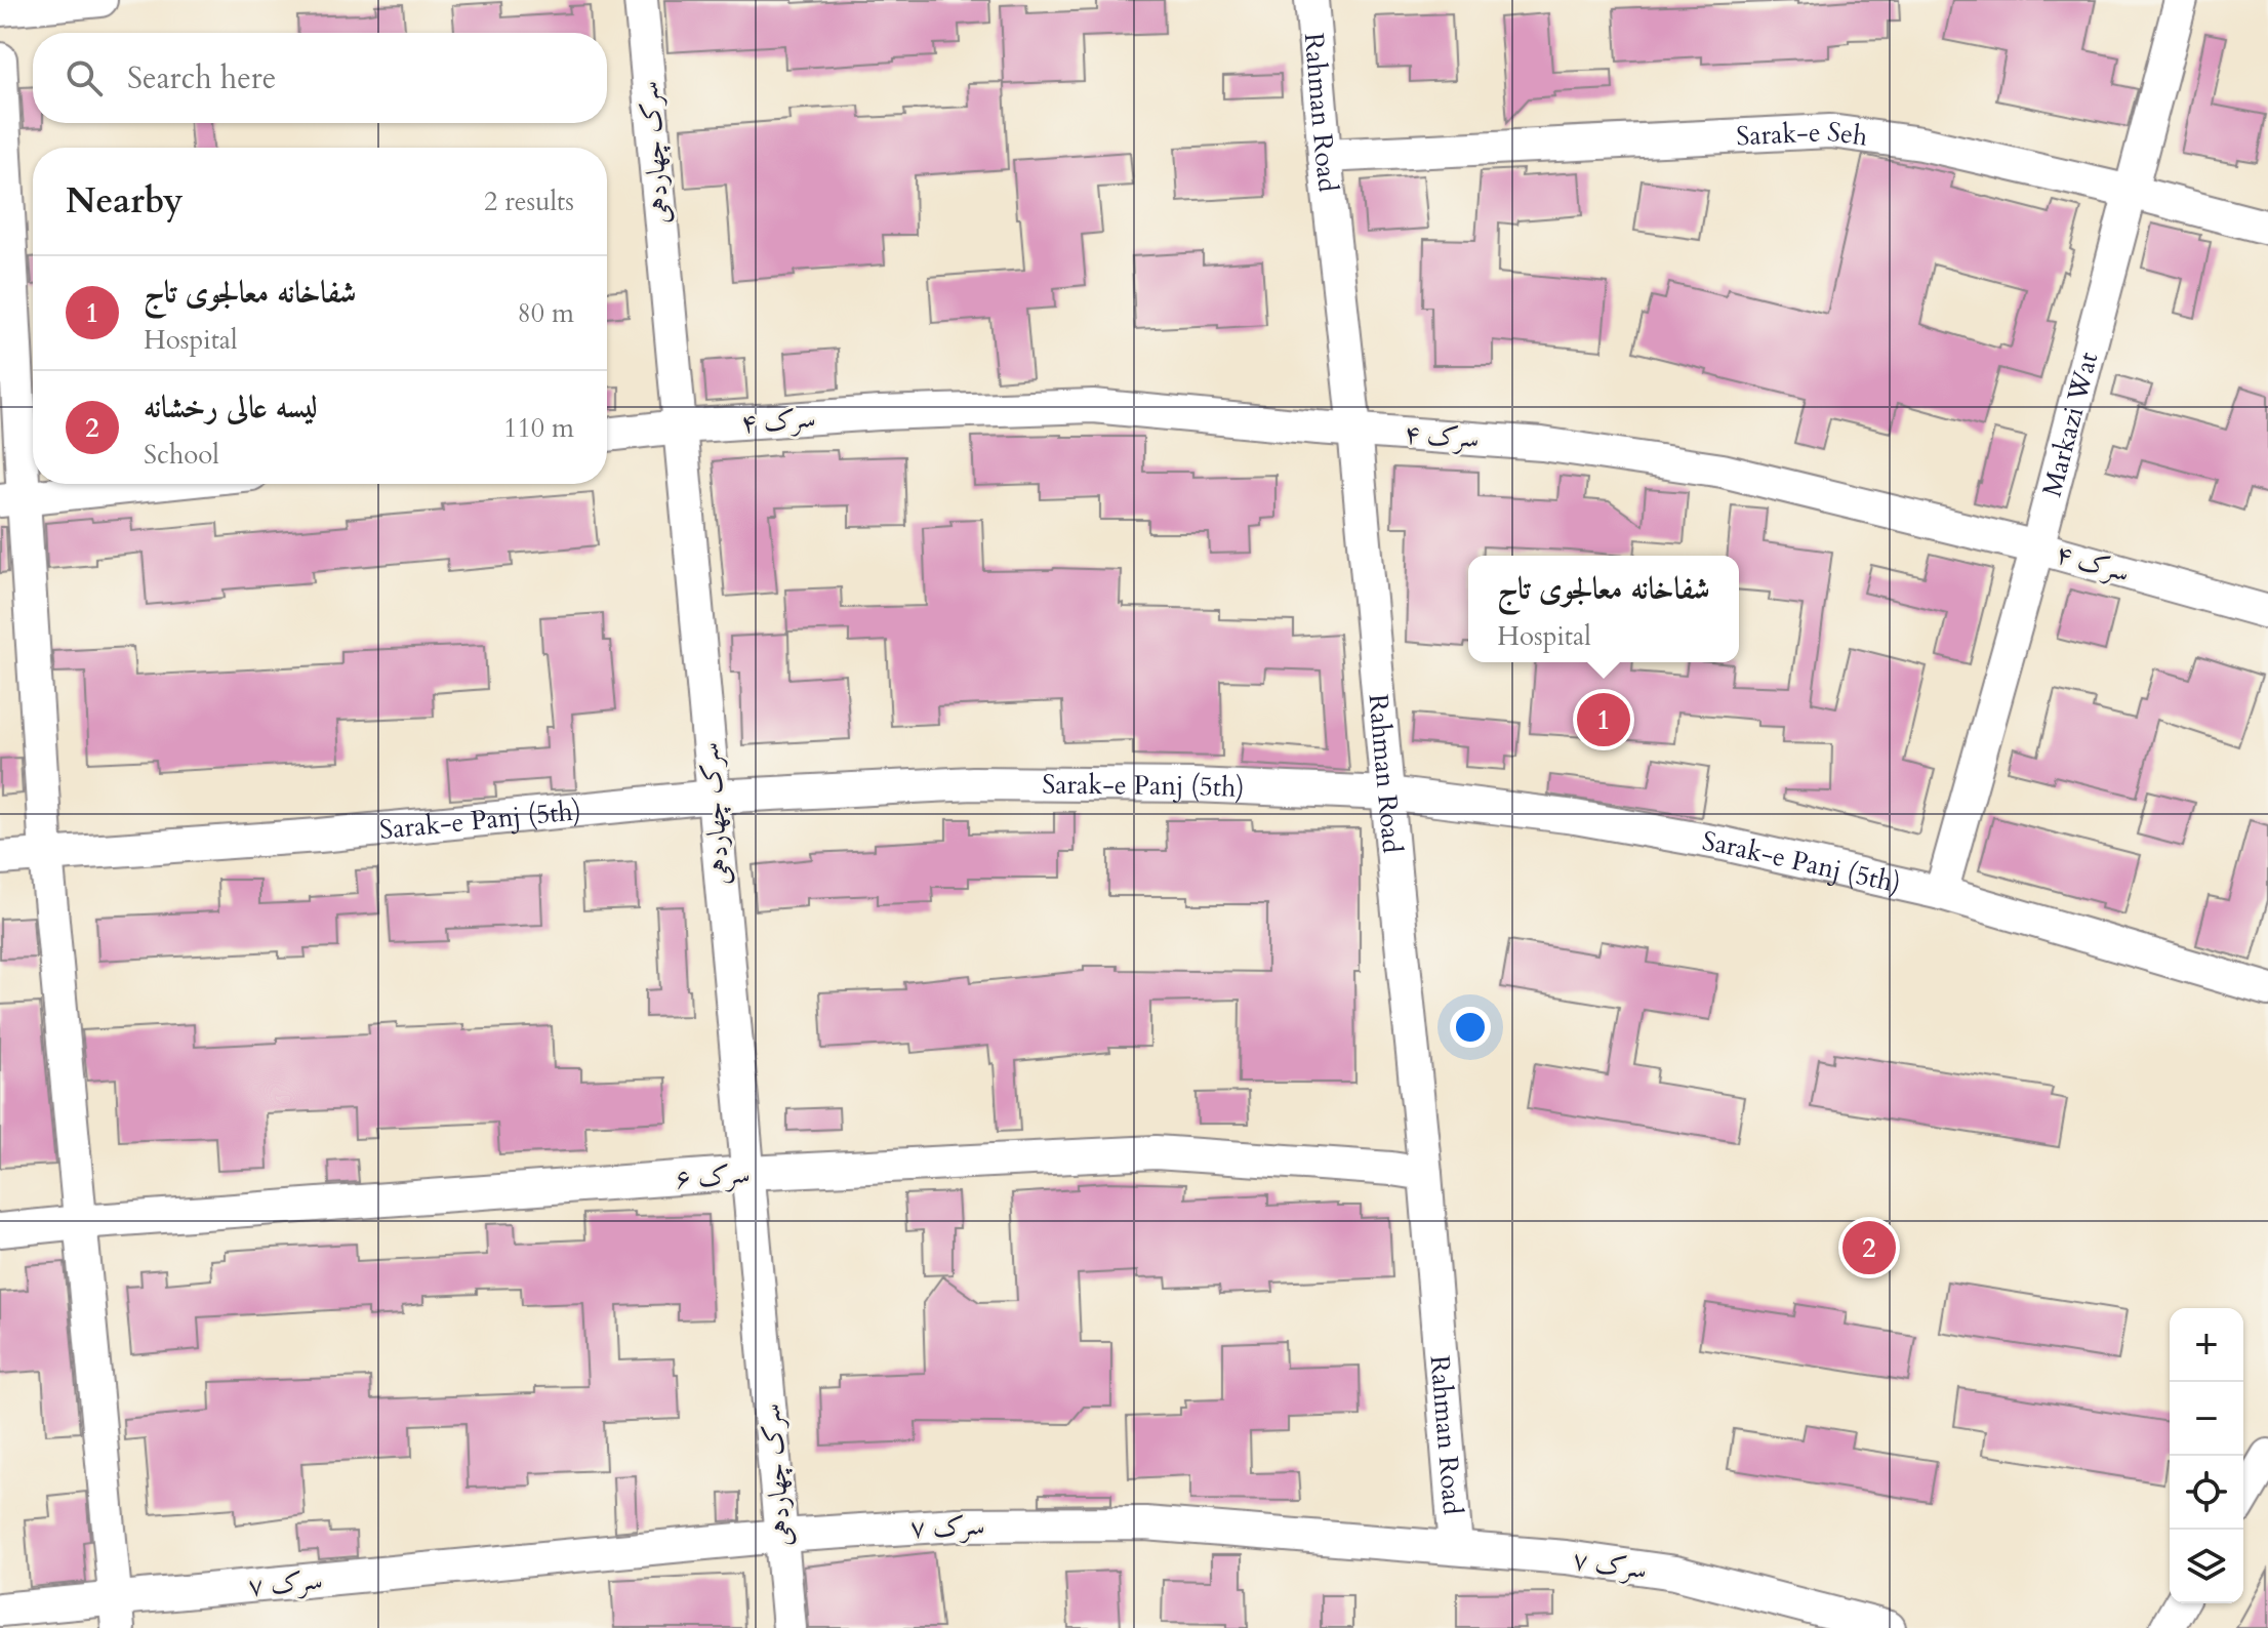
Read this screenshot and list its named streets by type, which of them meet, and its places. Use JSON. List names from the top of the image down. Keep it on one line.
{"streets":{"street":["Rahman Road","Sarak-e Seh","سرک چهاردهی","سرک ۴","Markazi Wat","Sarak-e Panj (5th)","سرک ۶","سرک ۷"]},"crossings":[["Rahman Road","Sarak-e Seh"],["Rahman Road","سرک ۴"],["Rahman Road","Sarak-e Panj (5th)"],["Rahman Road","سرک ۶"],["Rahman Road","سرک ۷"],["Sarak-e Seh","Markazi Wat"],["سرک چهاردهی","سرک ۴"],["سرک چهاردهی","Sarak-e Panj (5th)"],["سرک چهاردهی","سرک ۶"],["سرک چهاردهی","سرک ۷"],["سرک ۴","Markazi Wat"],["Markazi Wat","Sarak-e Panj (5th)"]],"page":{"search":"Search here","heading":["Nearby","2 results"],"list":[{"mark":"1","name":"شفاخانه معالجوی تاج","note":"Hospital","value":"80 m"},{"mark":"2","name":"لیسه عالی رخشانه","note":"School","value":"110 m"}],"popup":["شفاخانه معالجوی تاج","Hospital"],"pins":["1","2"],"map_buttons":["+","−"]}}
